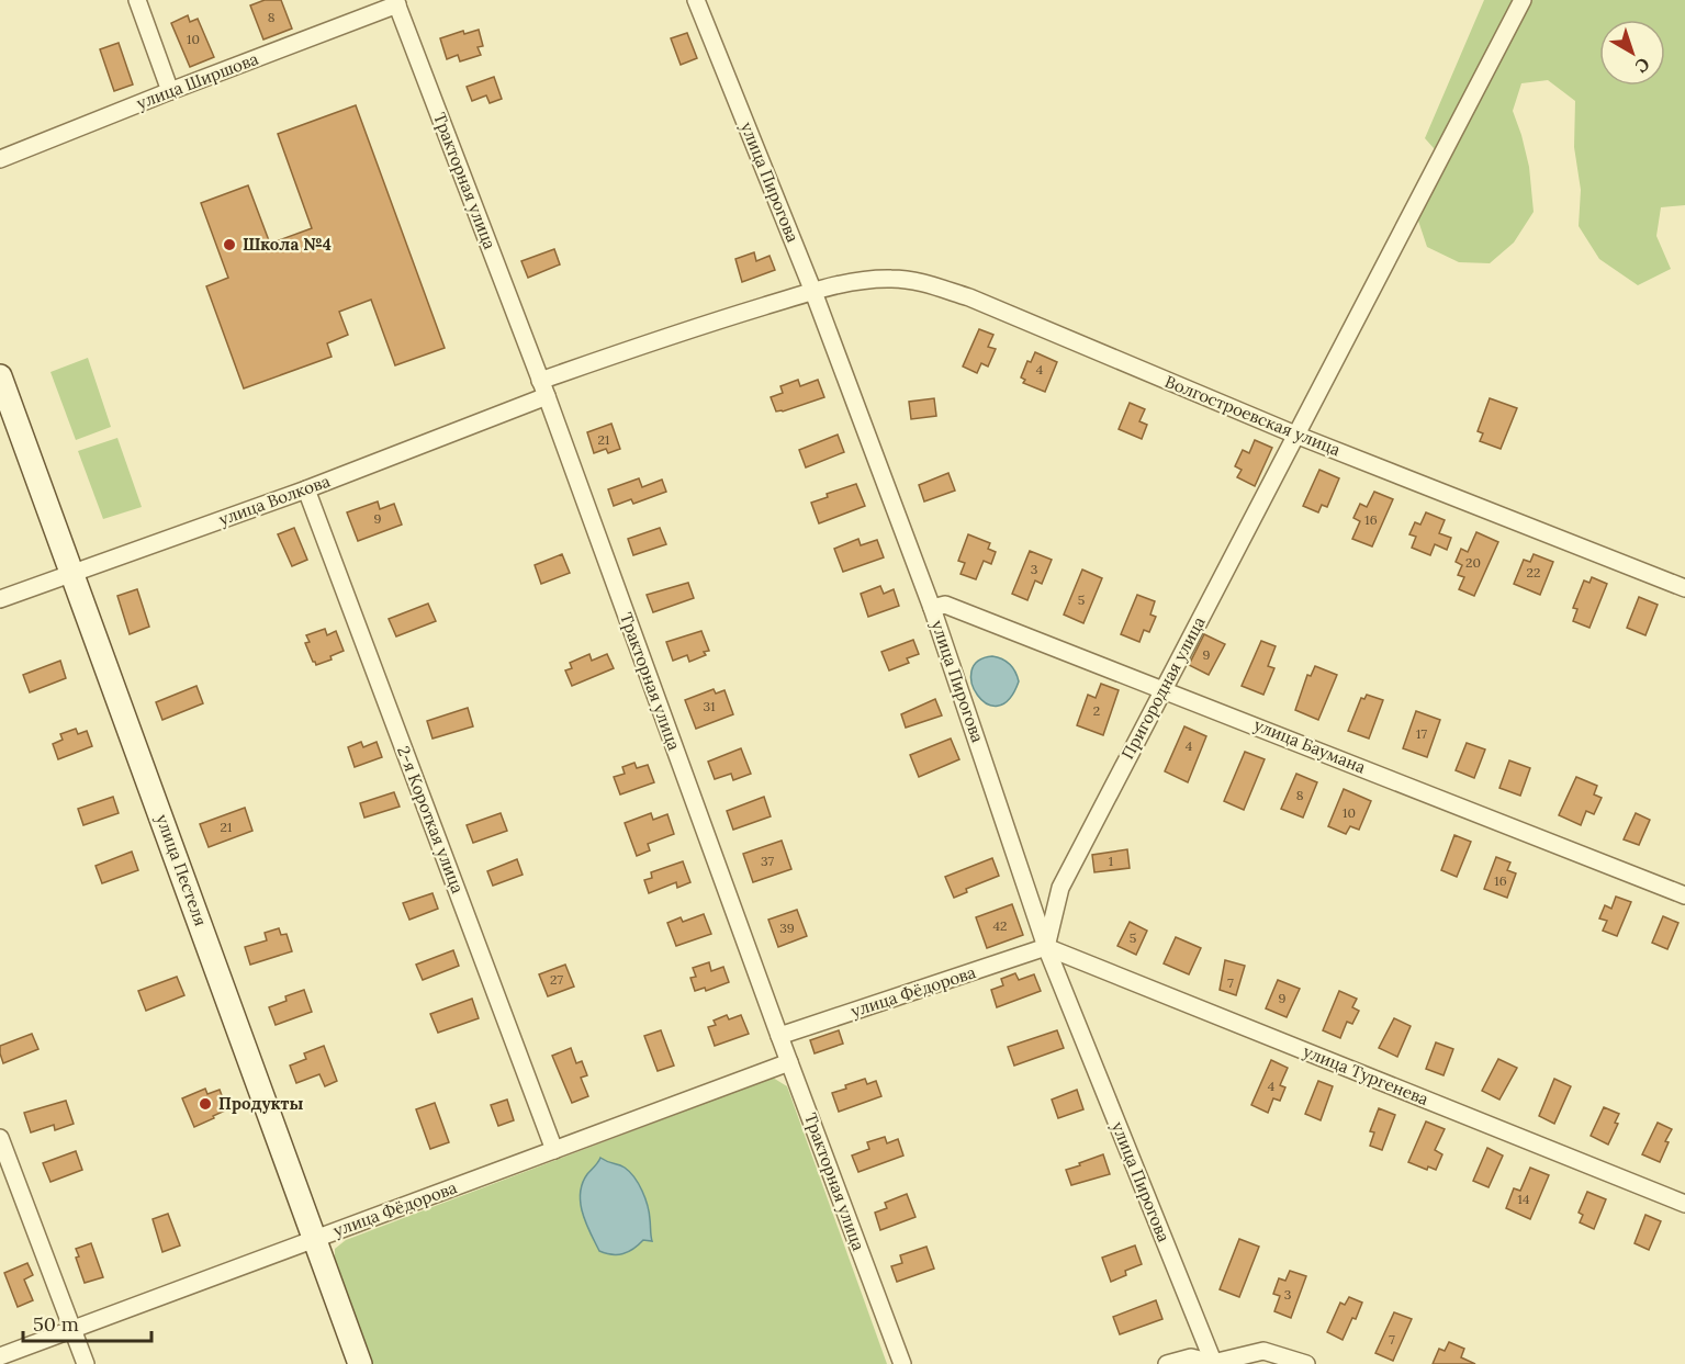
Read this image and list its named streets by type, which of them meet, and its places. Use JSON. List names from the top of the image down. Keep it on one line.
{"streets":{"street":["улица Ширшова","Тракторная улица","улица Пирогова","Волгостроевская улица","улица Волкова","Пригородная улица","улица Баумана","2-я Короткая улица","улица Пестеля","улица Фёдорова","улица Тургенева"]},"crossings":[["улица Ширшова","Тракторная улица"],["Тракторная улица","улица Волкова"],["Тракторная улица","улица Фёдорова"],["улица Пирогова","Волгостроевская улица"],["улица Пирогова","улица Волкова"],["улица Пирогова","Пригородная улица"],["улица Пирогова","улица Баумана"],["улица Пирогова","улица Фёдорова"],["улица Пирогова","улица Тургенева"],["Волгостроевская улица","улица Волкова"],["Волгостроевская улица","Пригородная улица"],["улица Волкова","2-я Короткая улица"],["улица Волкова","улица Пестеля"],["Пригородная улица","улица Баумана"],["Пригородная улица","улица Фёдорова"],["Пригородная улица","улица Тургенева"],["2-я Короткая улица","улица Фёдорова"],["улица Пестеля","улица Фёдорова"],["улица Фёдорова","улица Тургенева"]],"places":["Школа №4","Продукты"],"house_numbers":["8","10","4","21","9","16","20","3","22","5","9","31","2","17","4","8","10","21","37","1","16","42","39","5","27","7","9","4","14","3","7"],"scale_bar":"50 m","north":"bottom right"}
